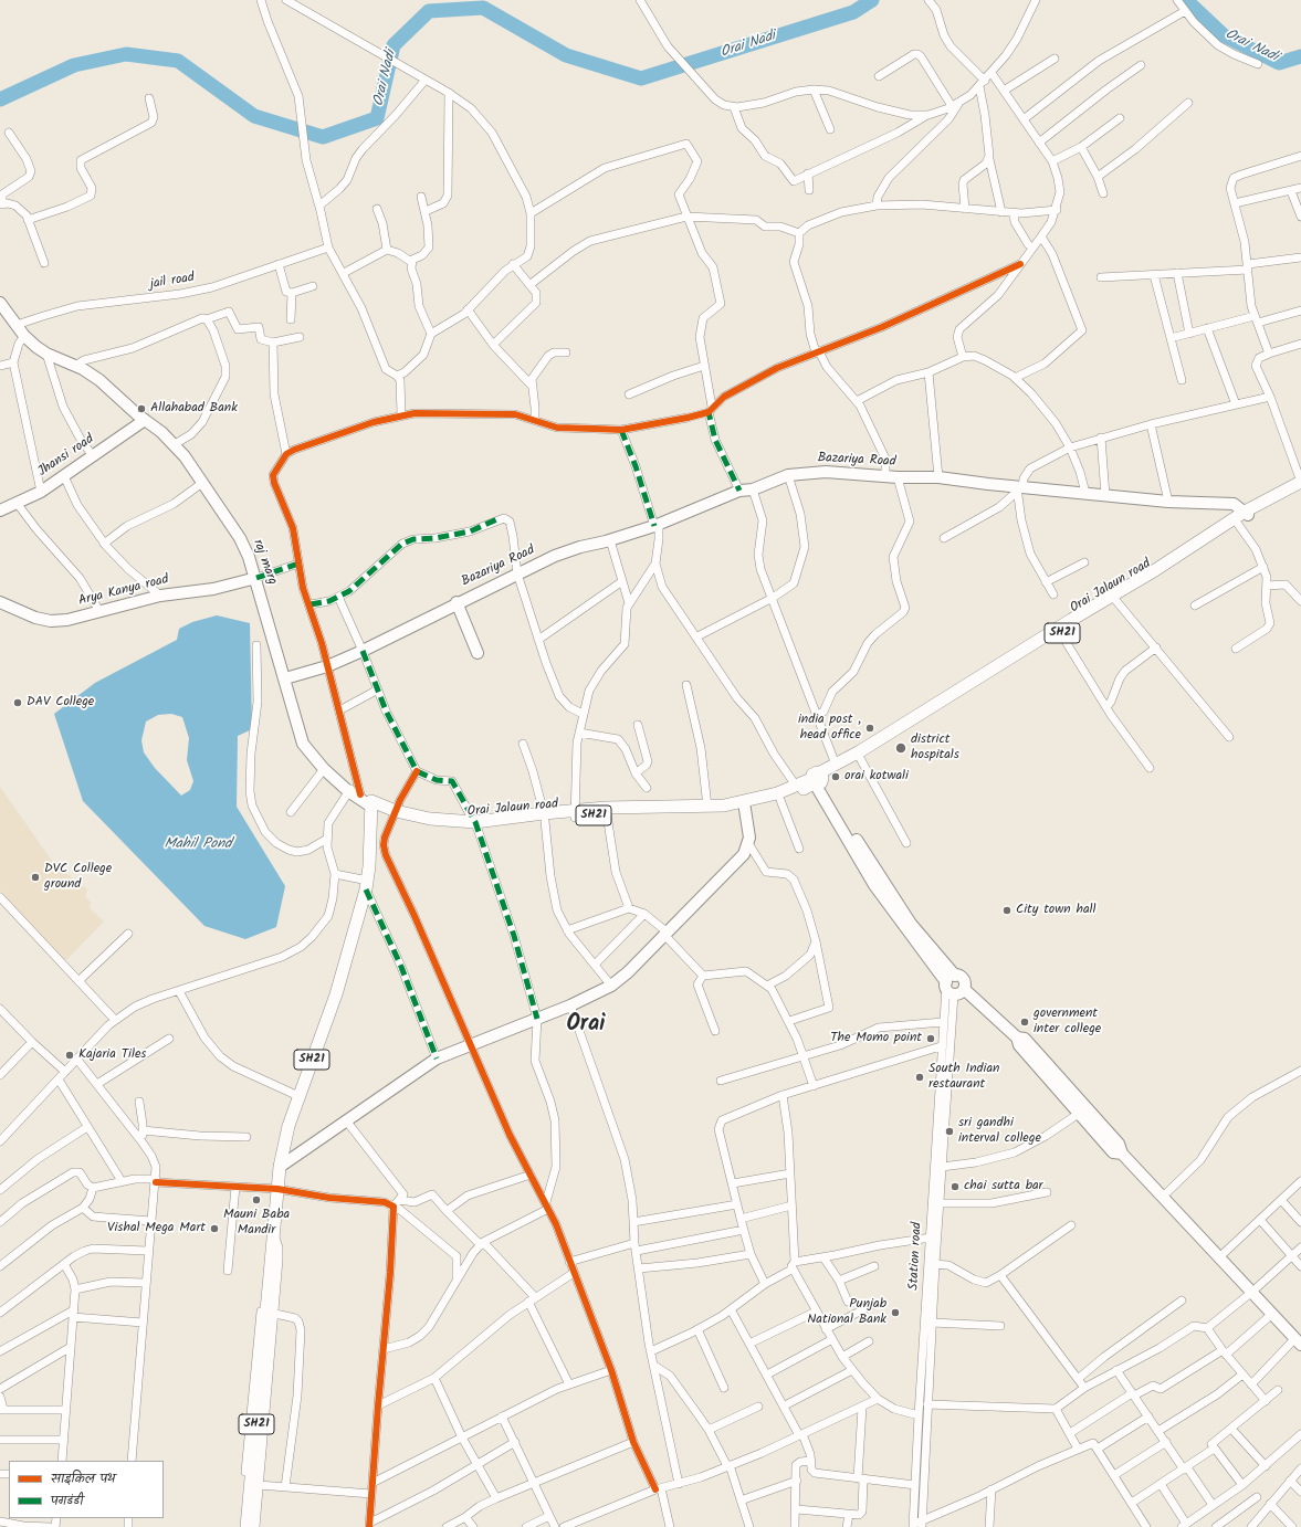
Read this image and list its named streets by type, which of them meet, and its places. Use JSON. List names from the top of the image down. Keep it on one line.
{"streets":{"main road":["Orai Jalaun road","SH21"],"street":["jail road","Jhansi road","Bazariya Road","raj marg","Arya Kanya road","Station road"]},"crossings":[["jail road","raj marg"],["Jhansi road","raj marg"],["Bazariya Road","raj marg"],["Bazariya Road","Orai Jalaun road"],["raj marg","Arya Kanya road"],["Orai Jalaun road","SH21"]],"districts":["Orai"],"water":["Orai Nadi","Mahil Pond"],"places":["Allahabad Bank","DAV College","india post , head office","district hospitals","orai kotwali","DVC College ground","City town hall","government inter college","The Momo point","Kajaria Tiles","South Indian restaurant","sri gandhi interval college","chai sutta bar","Mauni Baba Mandir","Vishal Mega Mart","Punjab National Bank"],"legend":["साइकिल पथ","पगडंडी"]}
